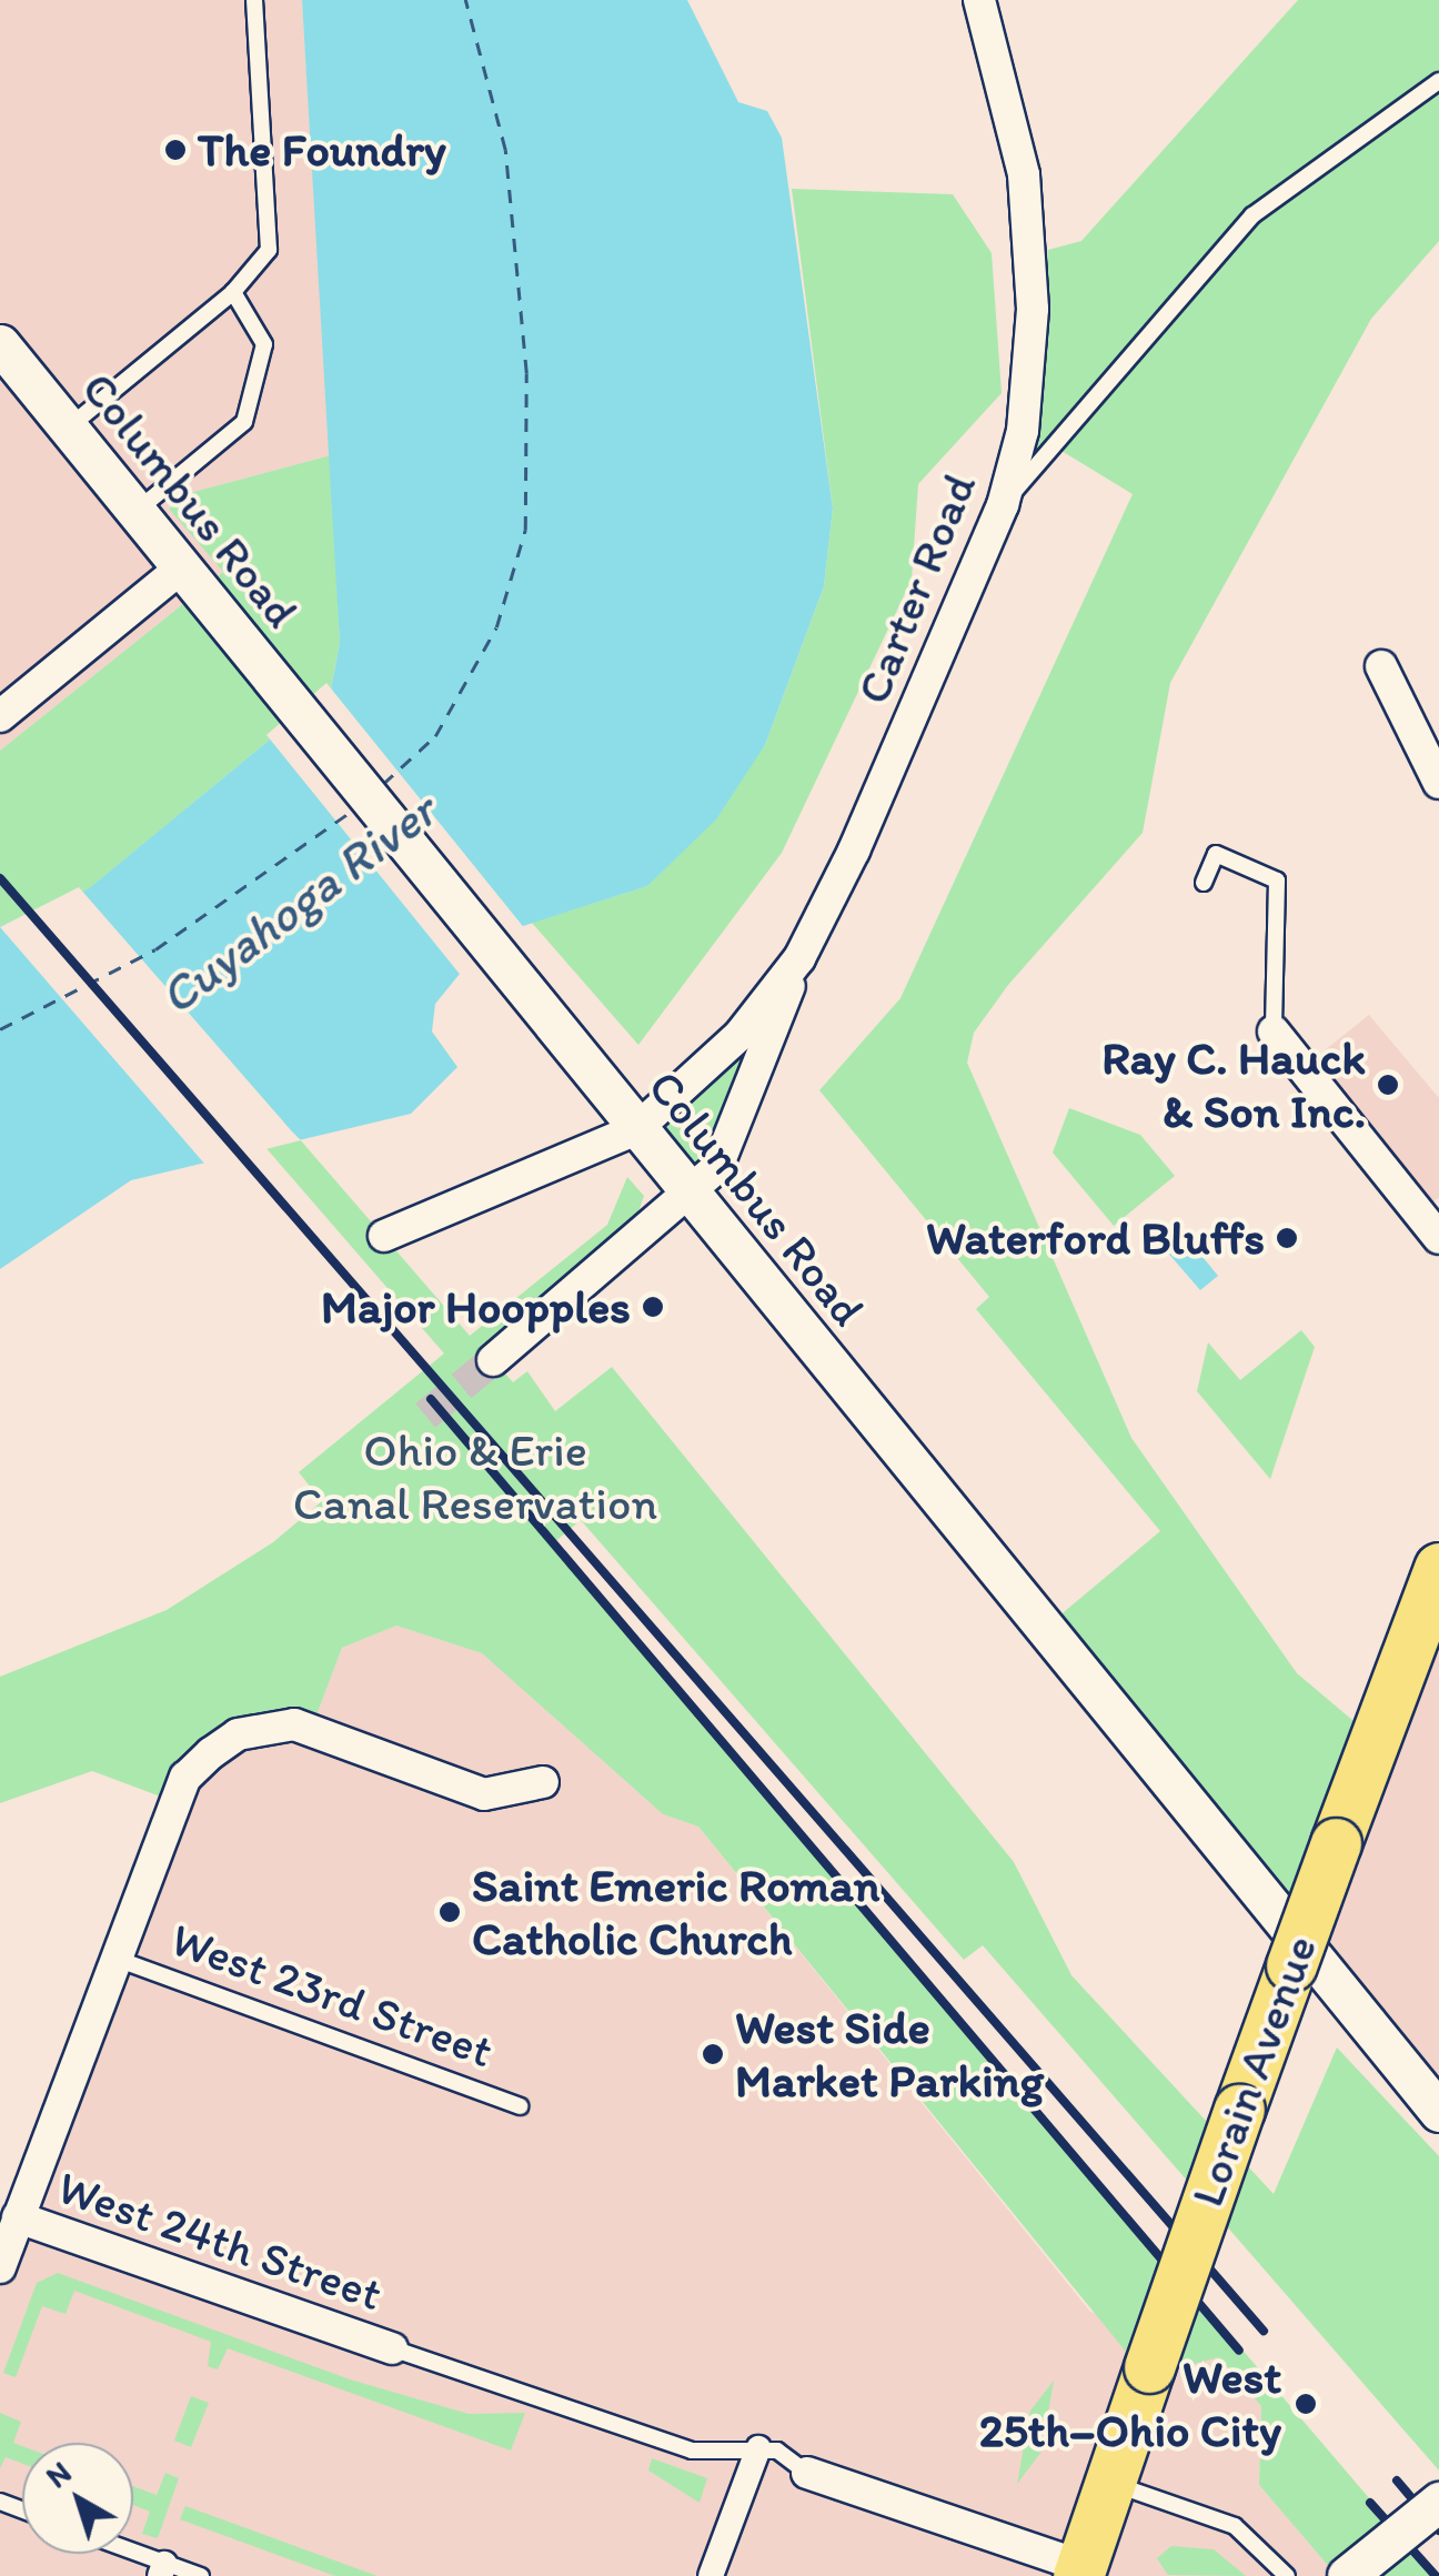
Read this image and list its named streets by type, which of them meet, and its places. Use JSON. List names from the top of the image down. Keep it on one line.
{"streets":{"main road":["Lorain Avenue"],"street":["Columbus Road","Carter Road","West 24th Street"],"lane":["West 23rd Street"]},"crossings":[["Columbus Road","Carter Road"]],"water":["Cuyahoga River"],"parks":["Ohio & Erie Canal Reservation"],"places":["The Foundry","Ray C. Hauck & Son Inc.","Waterford Bluffs","Major Hoopples","Saint Emeric Roman Catholic Church","West Side Market Parking","West 25th–Ohio City"],"north":"top left"}
